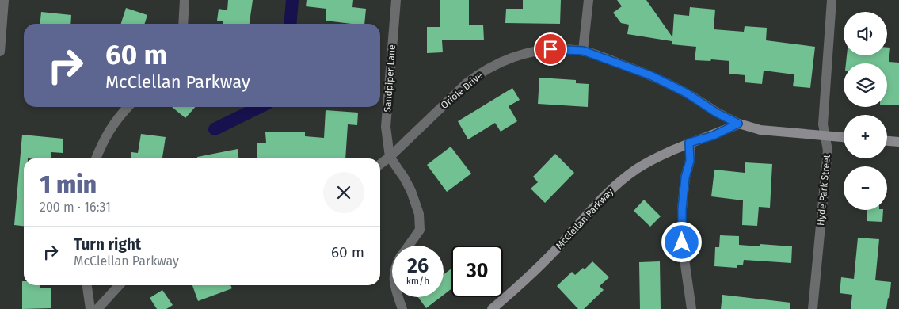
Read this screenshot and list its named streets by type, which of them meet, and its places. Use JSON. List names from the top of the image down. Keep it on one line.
{"streets":{"street":["Sandpiper Lane","Oriole Drive","Hyde Park Street","McClellan Parkway"]},"crossings":[["Sandpiper Lane","Oriole Drive"],["Oriole Drive","McClellan Parkway"]],"page":{"map_buttons":["+","−"],"turn":["60 m","McClellan Parkway"],"heading":["1 min","200 m · 16:31"],"list":[{"name":"Turn right","note":"McClellan Parkway","value":"60 m"}],"speed":"26 km/h","limit":"30"}}
